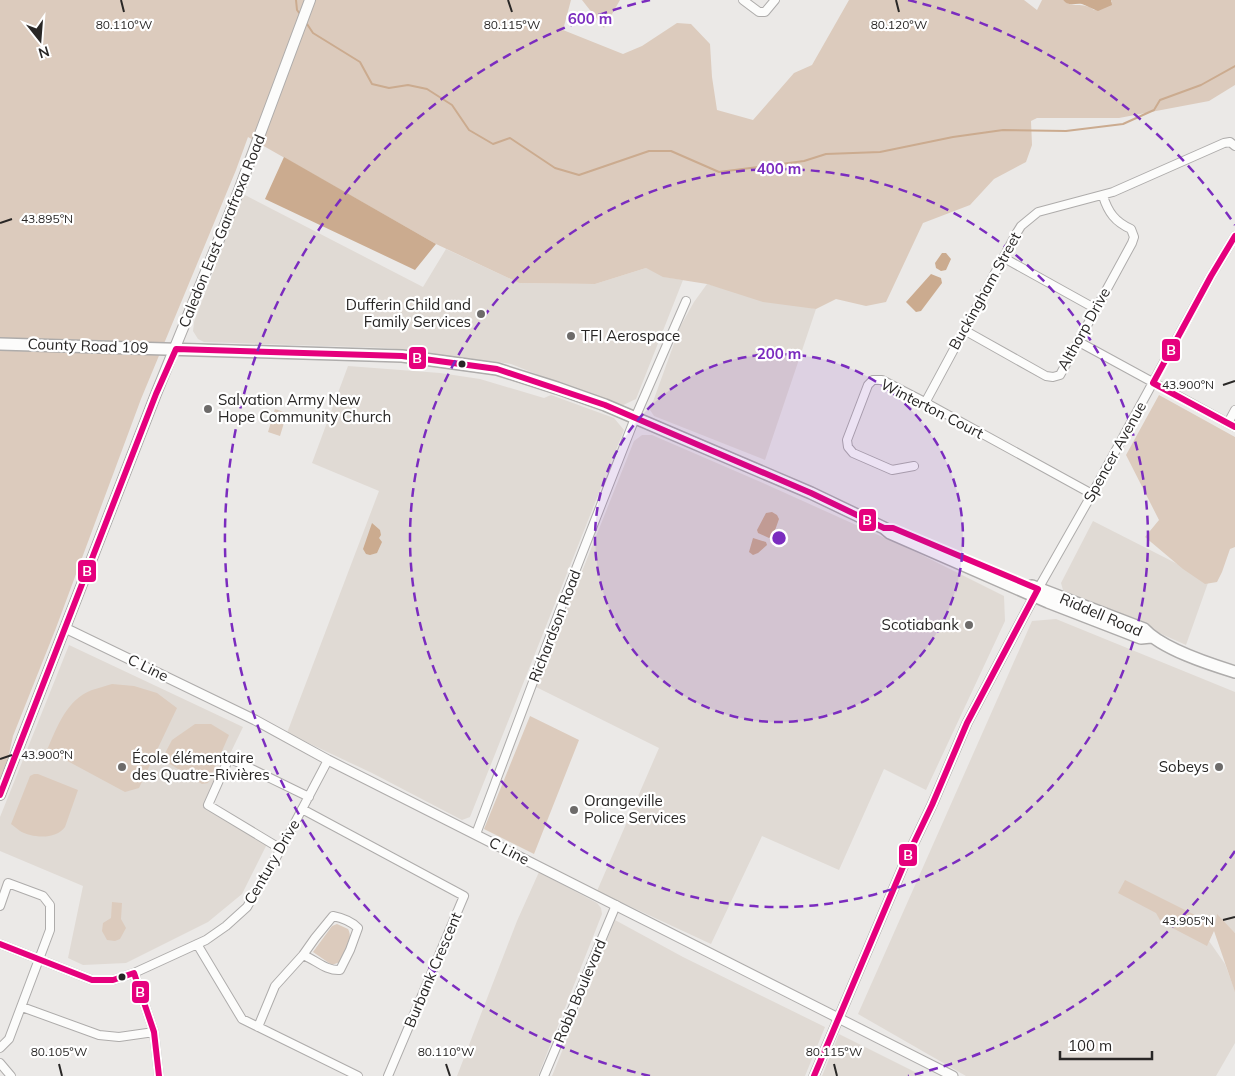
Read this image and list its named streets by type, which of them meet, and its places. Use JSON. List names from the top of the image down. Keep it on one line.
{"streets":{"main road":["Caledon East Garafraxa Road","County Road 109","Riddell Road"],"street":["Buckingham Street","Althorp Drive","Winterton Court","Spencer Avenue","Richardson Road","C Line","Century Drive","Burbank Crescent","Robb Boulevard"]},"crossings":[["Caledon East Garafraxa Road","County Road 109"],["Caledon East Garafraxa Road","Riddell Road"],["Caledon East Garafraxa Road","C Line"],["Buckingham Street","Althorp Drive"],["Buckingham Street","Winterton Court"],["County Road 109","Riddell Road"],["Winterton Court","Spencer Avenue"],["Spencer Avenue","Riddell Road"],["Riddell Road","Richardson Road"],["Richardson Road","C Line"],["C Line","Century Drive"],["C Line","Robb Boulevard"],["Century Drive","Burbank Crescent"]],"places":["Dufferin Child and Family Services","TFI Aerospace","Salvation Army New Hope Community Church","Scotiabank","École élémentaire des Quatre-Rivières","Sobeys","Orangeville Police Services"],"lines":["transit line B"],"scale_bar":"100 m","north":"bottom","coordinates":["80.110°W","80.115°W","80.120°W","43.895°N","43.900°N","43.905°N","80.105°W"],"rings":["600 m","400 m","200 m"]}
